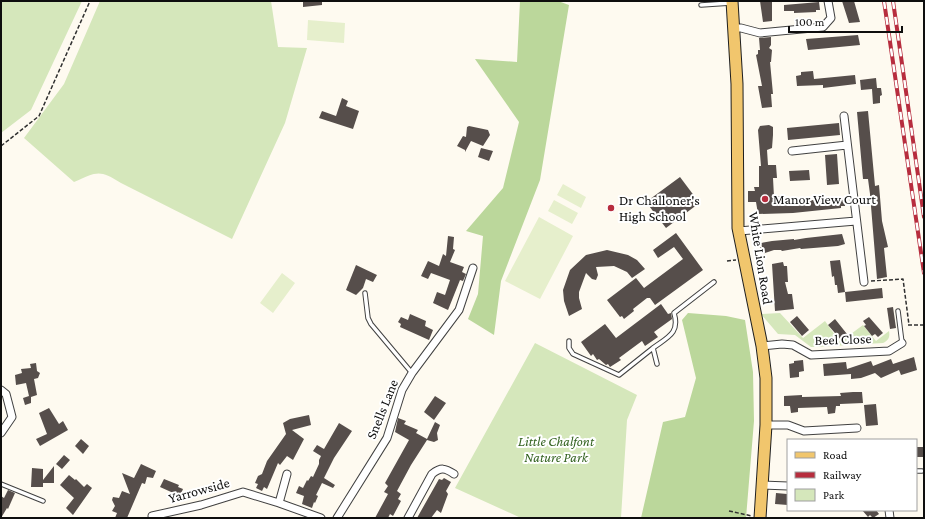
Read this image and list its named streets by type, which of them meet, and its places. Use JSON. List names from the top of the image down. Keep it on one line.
{"streets":{"main road":["White Lion Road"],"street":["Beel Close","Snells Lane","Yarrowside"]},"crossings":[["White Lion Road","Beel Close"]],"parks":["Little Chalfont Nature Park"],"places":["Manor View Court","Dr Challoner's High School"],"legend":["Road","Railway","Park"],"scale_bar":"100 m"}
